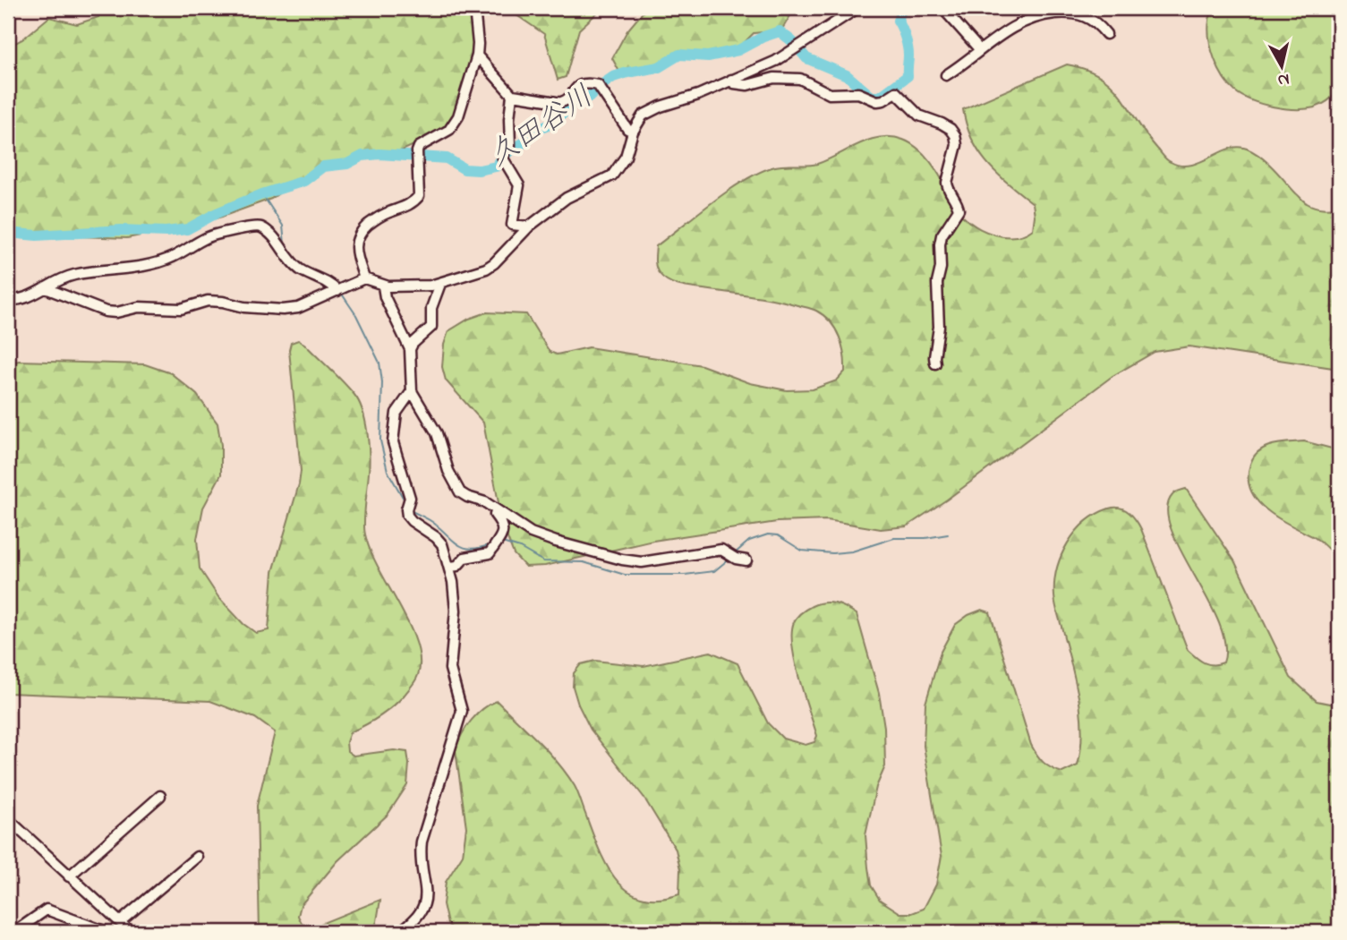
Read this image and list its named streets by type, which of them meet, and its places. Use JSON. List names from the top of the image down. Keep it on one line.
{"water":["久田谷川"],"north":"bottom"}
